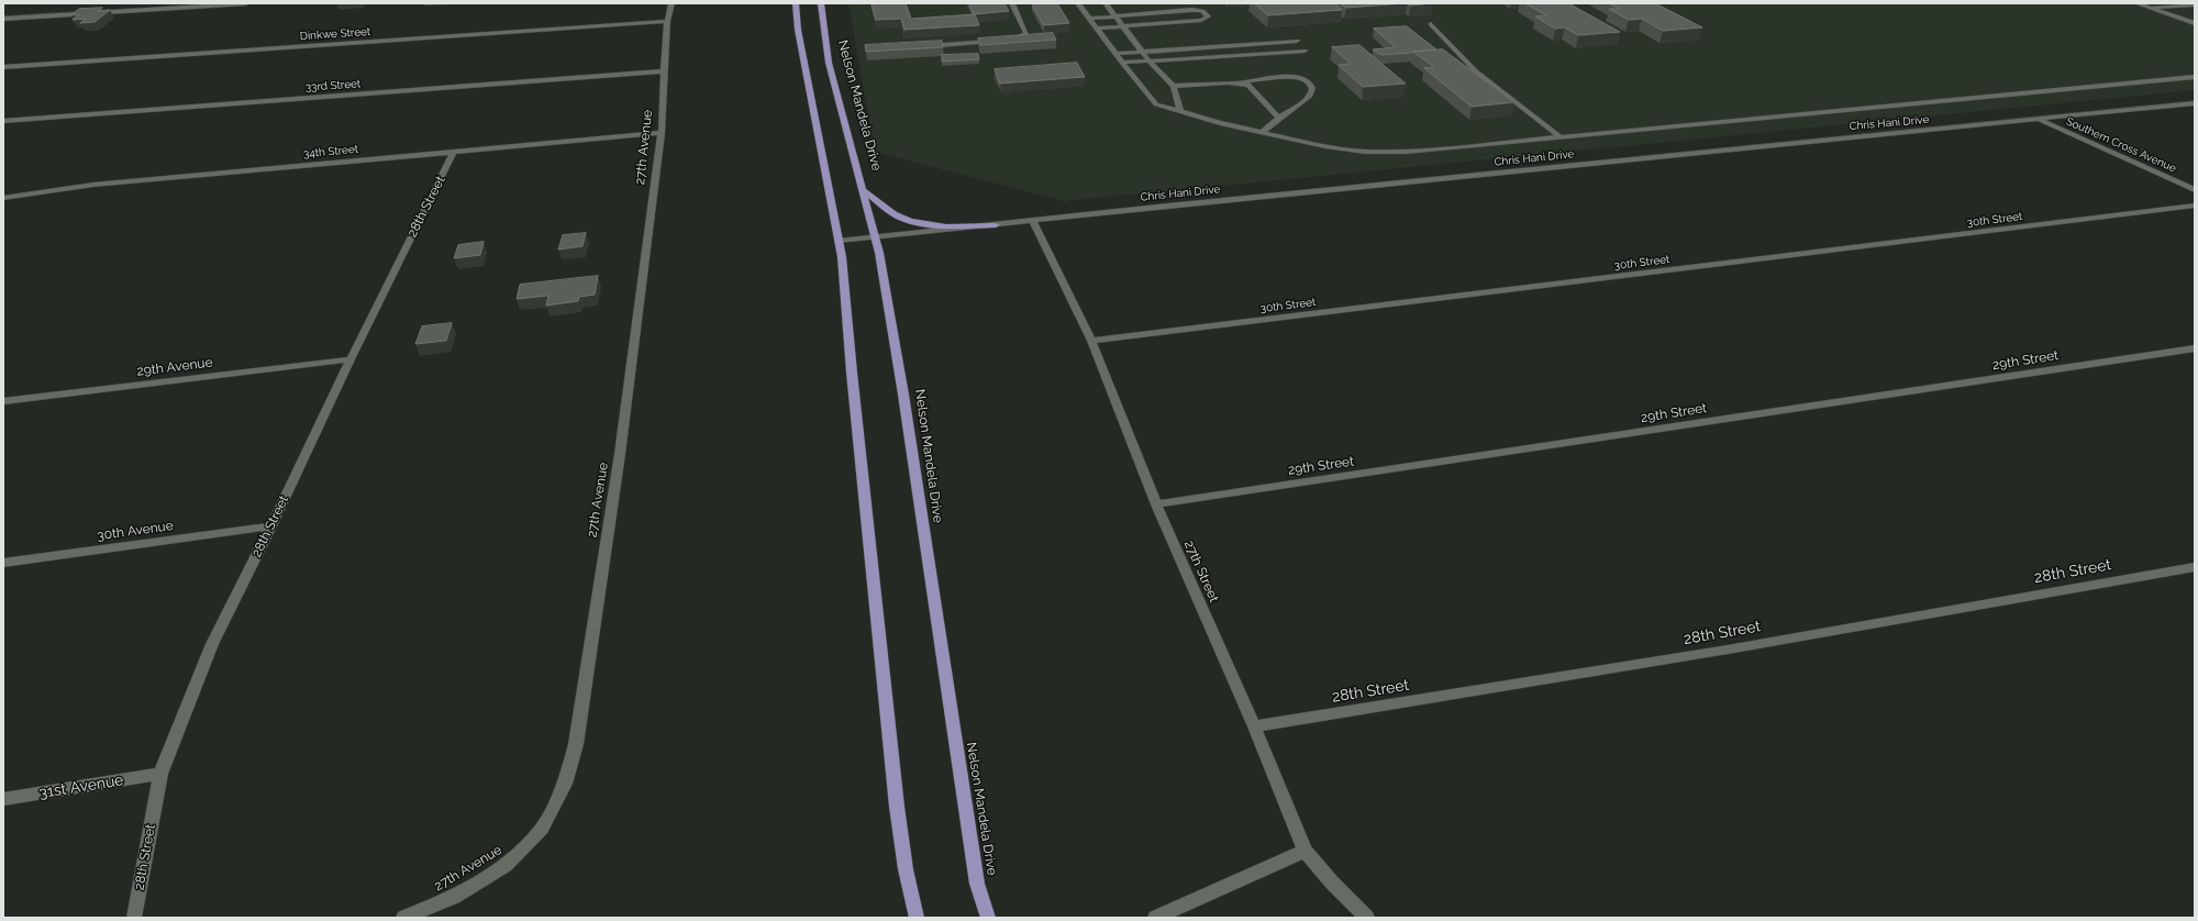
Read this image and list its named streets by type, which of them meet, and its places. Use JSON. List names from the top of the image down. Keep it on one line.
{"streets":{"main road":["Nelson Mandela Drive"],"street":["Dinkwe Street","33rd Street","Chris Hani Drive","Southern Cross Avenue","27th Avenue","34th Street","28th Street","30th Street","29th Street","29th Avenue","30th Avenue","27th Street","31st Avenue"]},"crossings":[["Dinkwe Street","27th Avenue"],["33rd Street","27th Avenue"],["Nelson Mandela Drive","Chris Hani Drive"],["Chris Hani Drive","Southern Cross Avenue"],["Chris Hani Drive","27th Street"],["27th Avenue","34th Street"],["34th Street","28th Street"],["28th Street","29th Avenue"],["28th Street","30th Avenue"],["28th Street","27th Street"],["28th Street","31st Avenue"],["30th Street","27th Street"],["29th Street","27th Street"]]}
